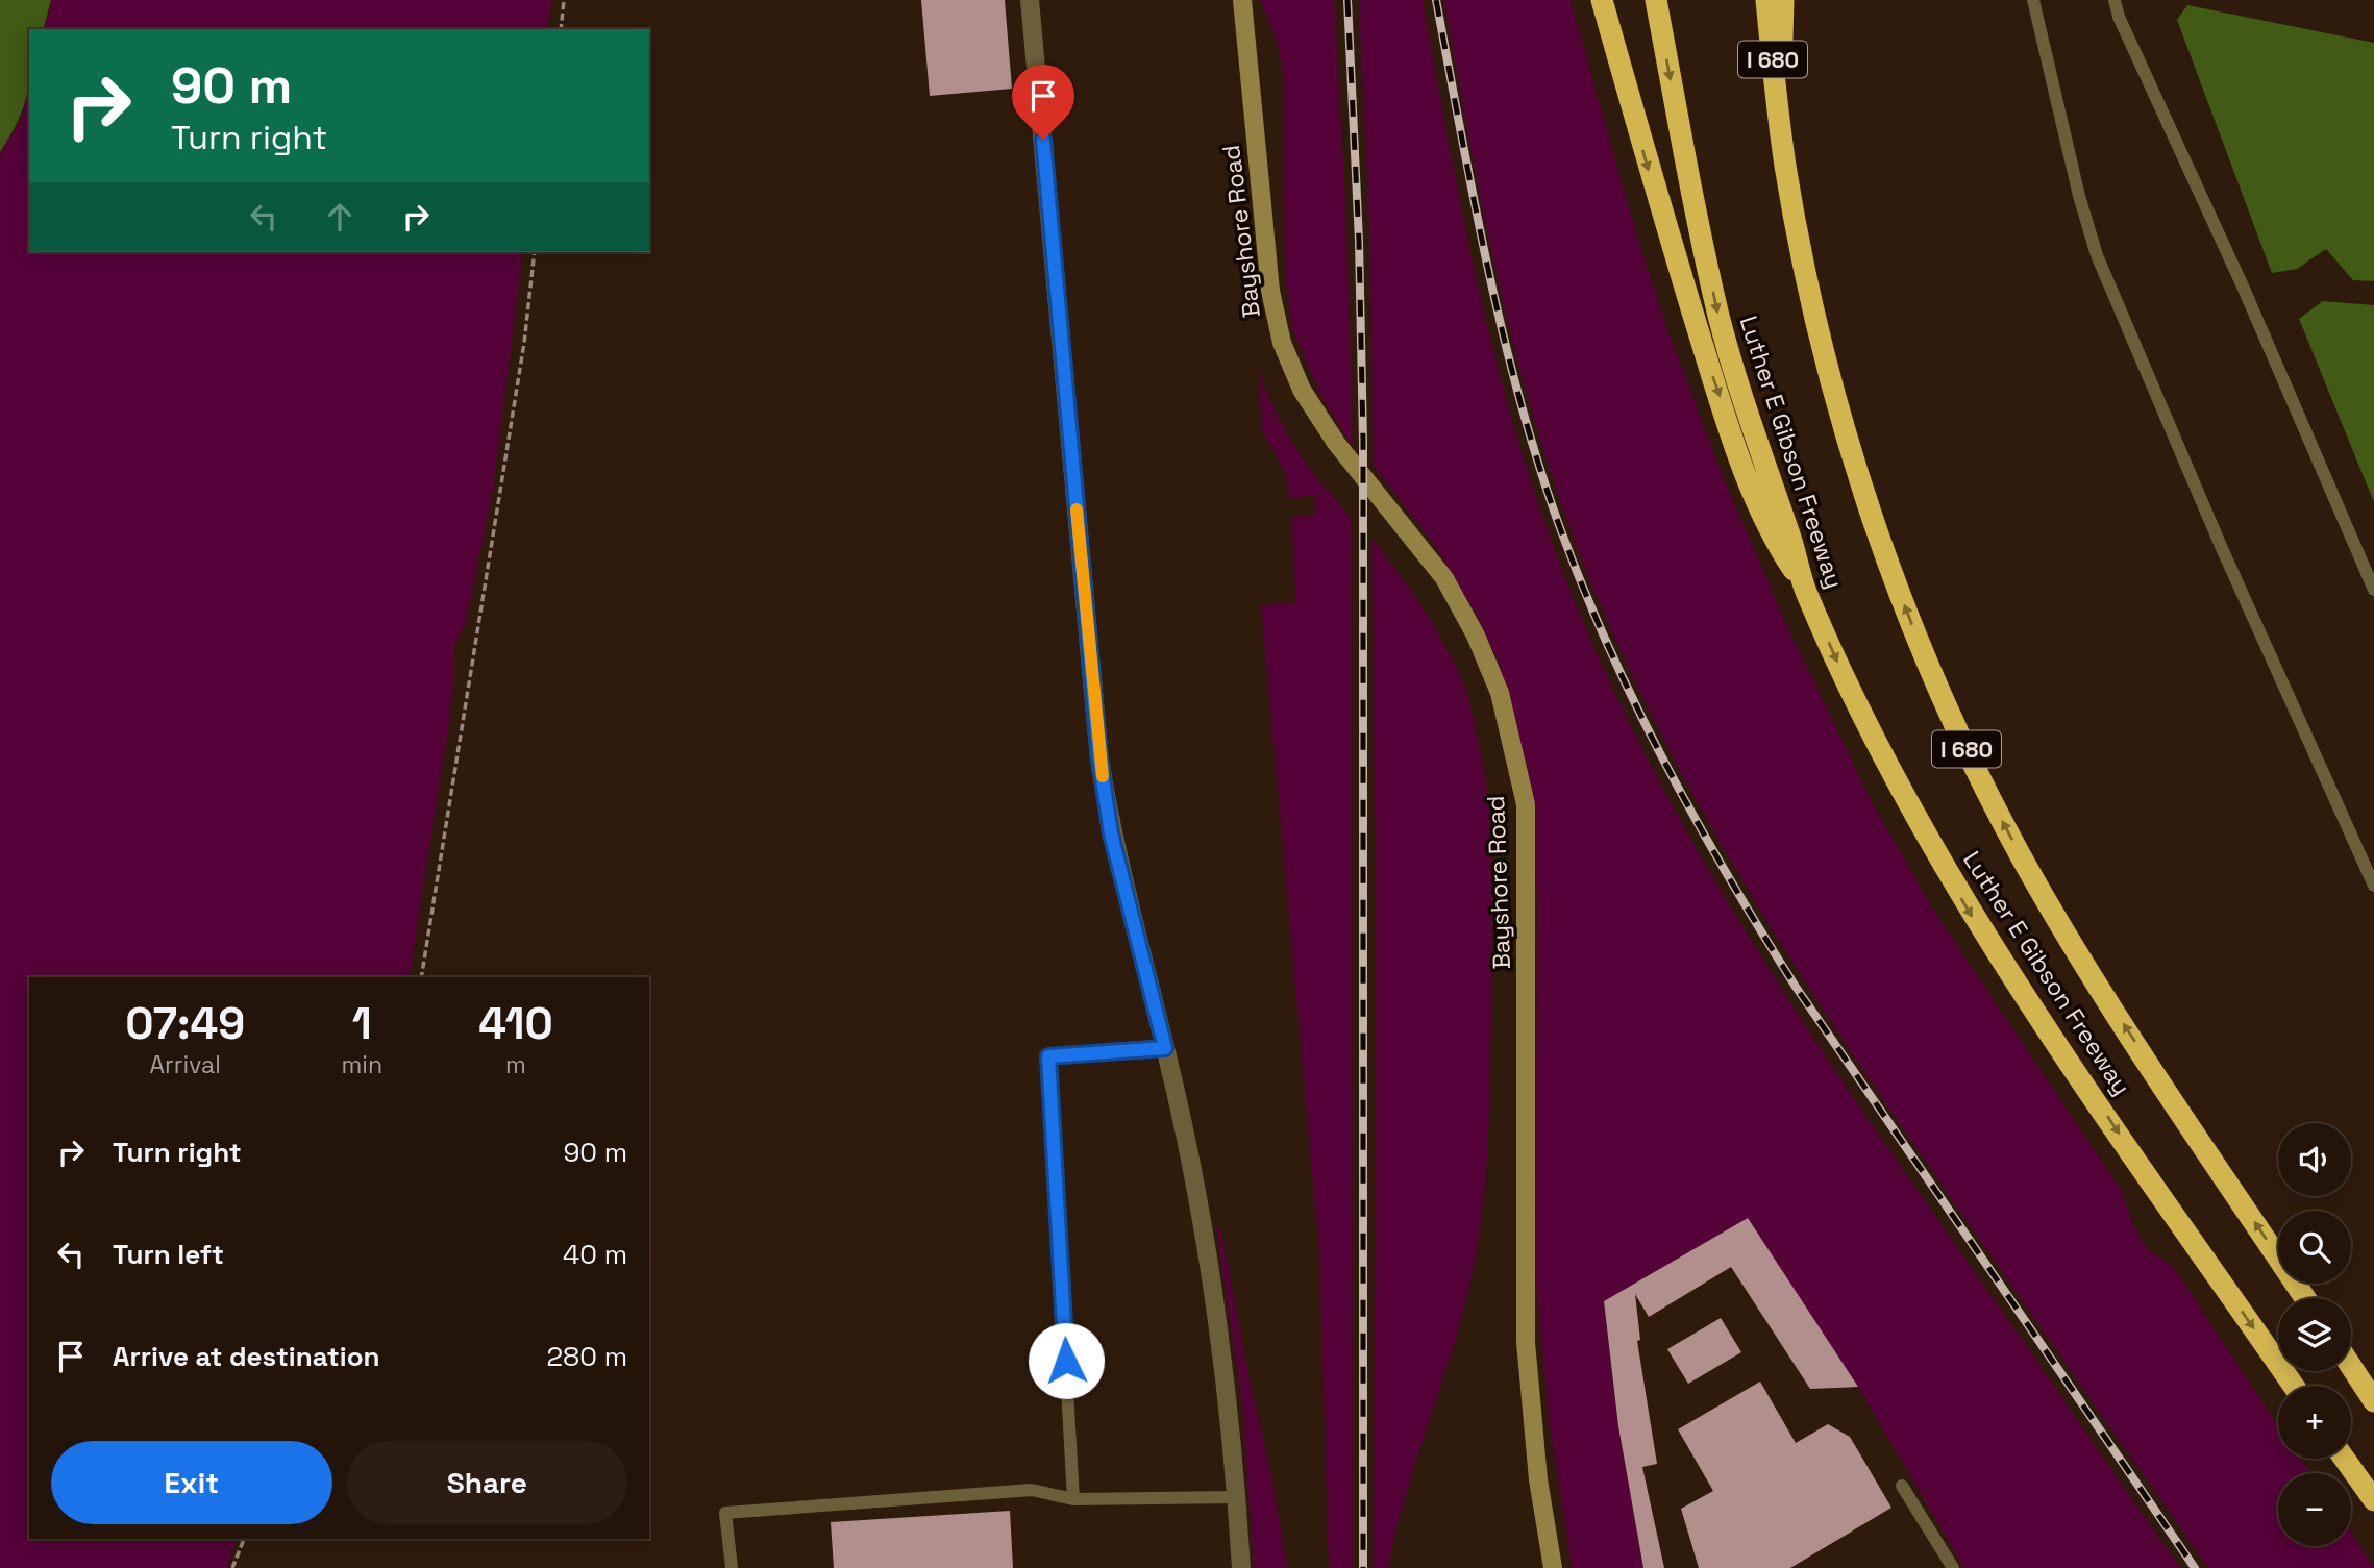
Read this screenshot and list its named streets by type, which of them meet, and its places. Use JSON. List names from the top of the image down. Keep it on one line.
{"streets":{"highway":["I 680","Luther E Gibson Freeway"],"street":["Bayshore Road"]},"page":{"turn":["90 m","Turn right"],"eta":["07:49","Arrival","1","min","410","m"],"list":[{"name":"Turn right","value":"90 m"},{"name":"Turn left","value":"40 m"},{"name":"Arrive at destination","value":"280 m"}],"map_buttons":["+","−"],"buttons":["Exit","Share"]}}
